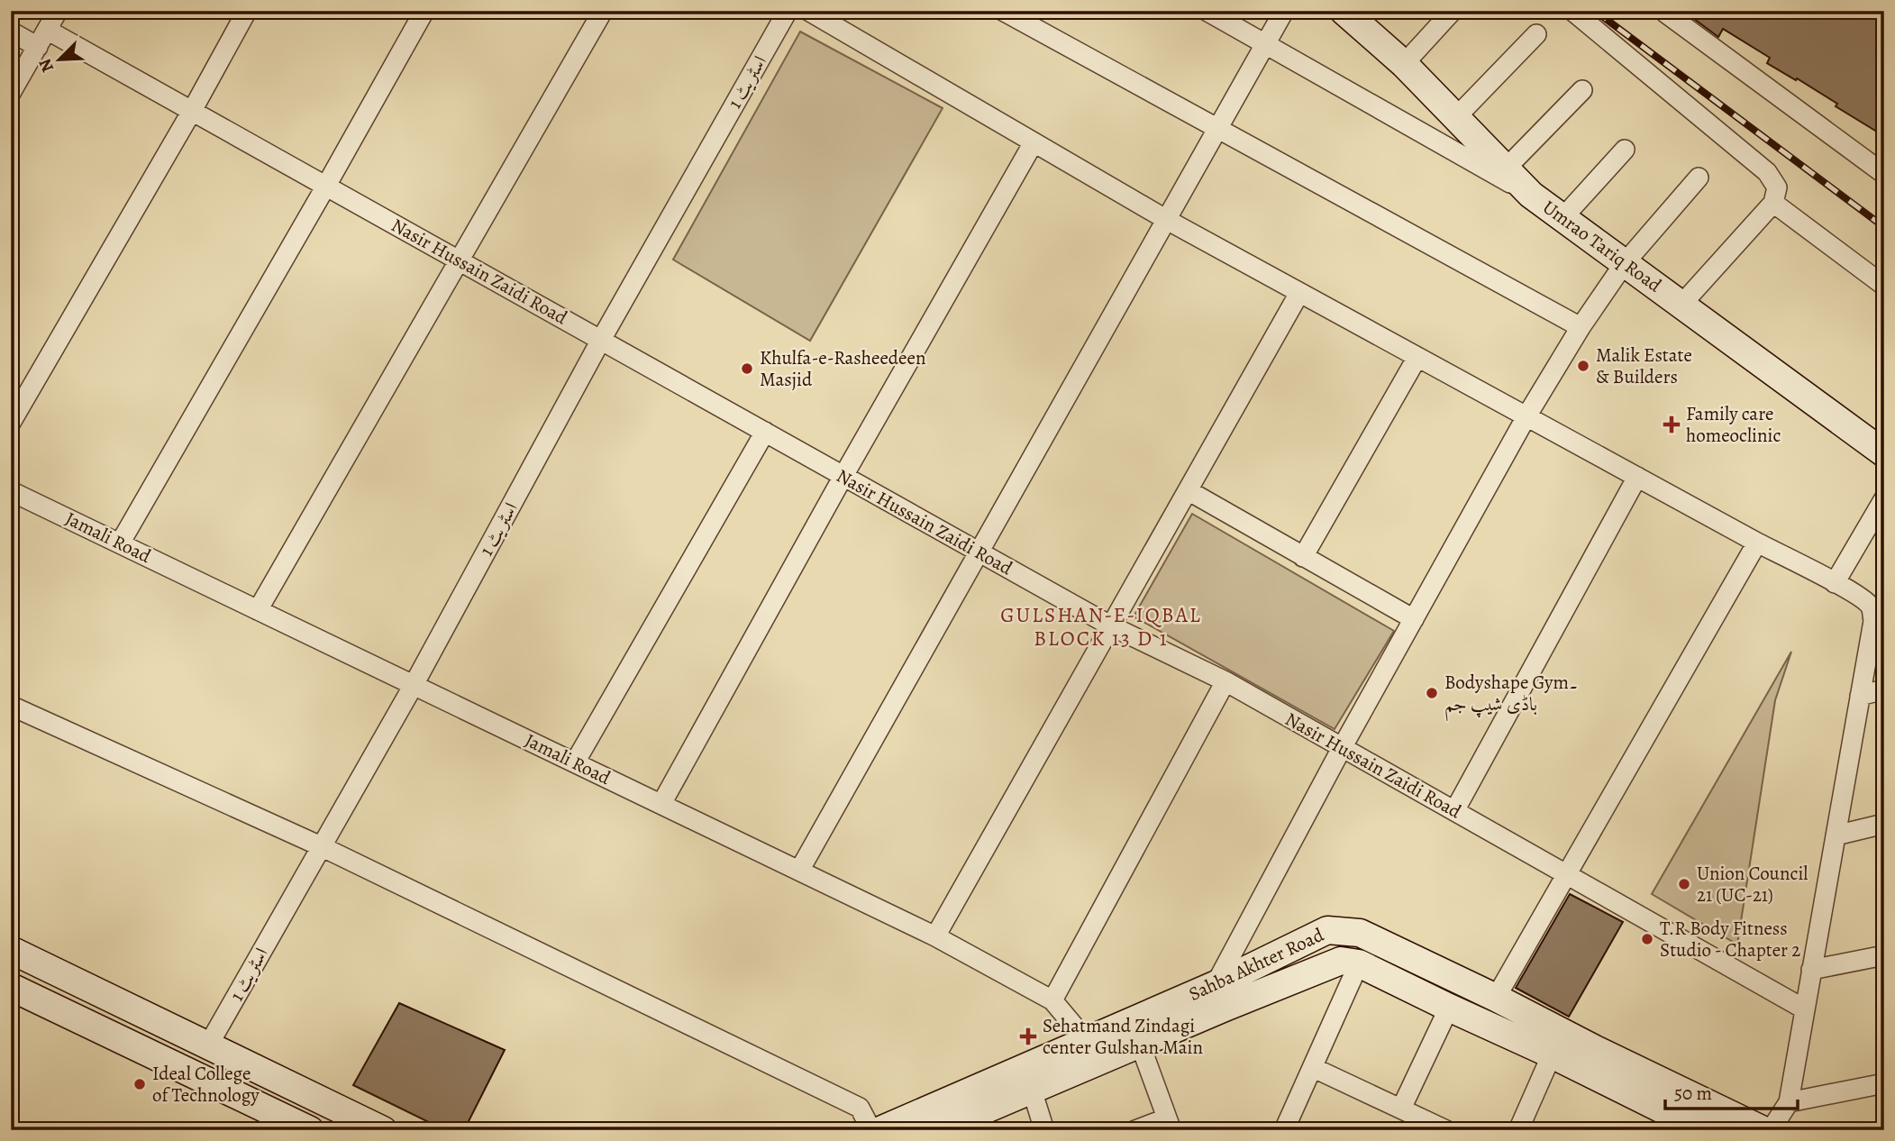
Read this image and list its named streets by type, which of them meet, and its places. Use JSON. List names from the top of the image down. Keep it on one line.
{"streets":{"main road":["Umrao Tariq Road","Sahba Akhter Road"],"street":["اسٹریٹ 1","Nasir Hussain Zaidi Road","Jamali Road"]},"crossings":[["اسٹریٹ 1","Nasir Hussain Zaidi Road"],["اسٹریٹ 1","Jamali Road"],["Jamali Road","Sahba Akhter Road"]],"districts":["GULSHAN-E-IQBAL BLOCK 13 D 1"],"places":{"other":["Malik Estate & Builders","Khulfa-e-Rasheedeen Masjid","Bodyshape Gym۔ باڈی شیپ جم","Union Council 21 (UC-21)","T.R Body Fitness Studio - Chapter 2","Ideal College of Technology"],"health":["Family care homeoclinic","Sehatmand Zindagi center Gulshan Main"]},"scale_bar":"50 m","north":"bottom left"}
